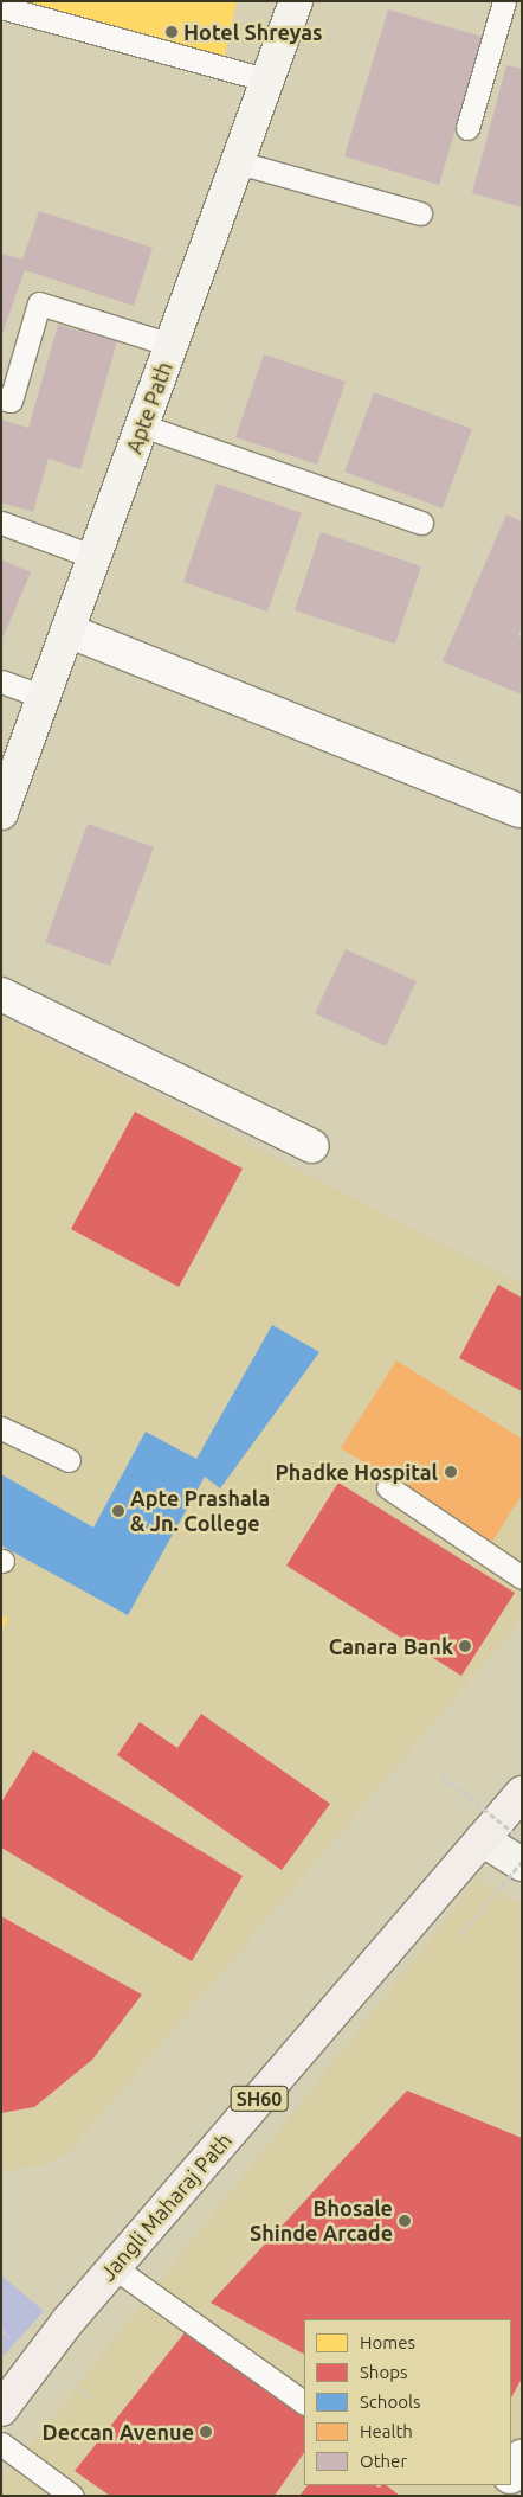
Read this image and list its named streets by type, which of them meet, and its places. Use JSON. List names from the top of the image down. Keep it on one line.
{"streets":{"main road":["SH60","Jangli Maharaj Path"],"street":["Apte Path"]},"places":["Hotel Shreyas","Phadke Hospital","Apte Prashala & Jn. College","Canara Bank","Bhosale Shinde Arcade","Deccan Avenue"],"legend":["Homes","Shops","Schools","Health","Other"]}
